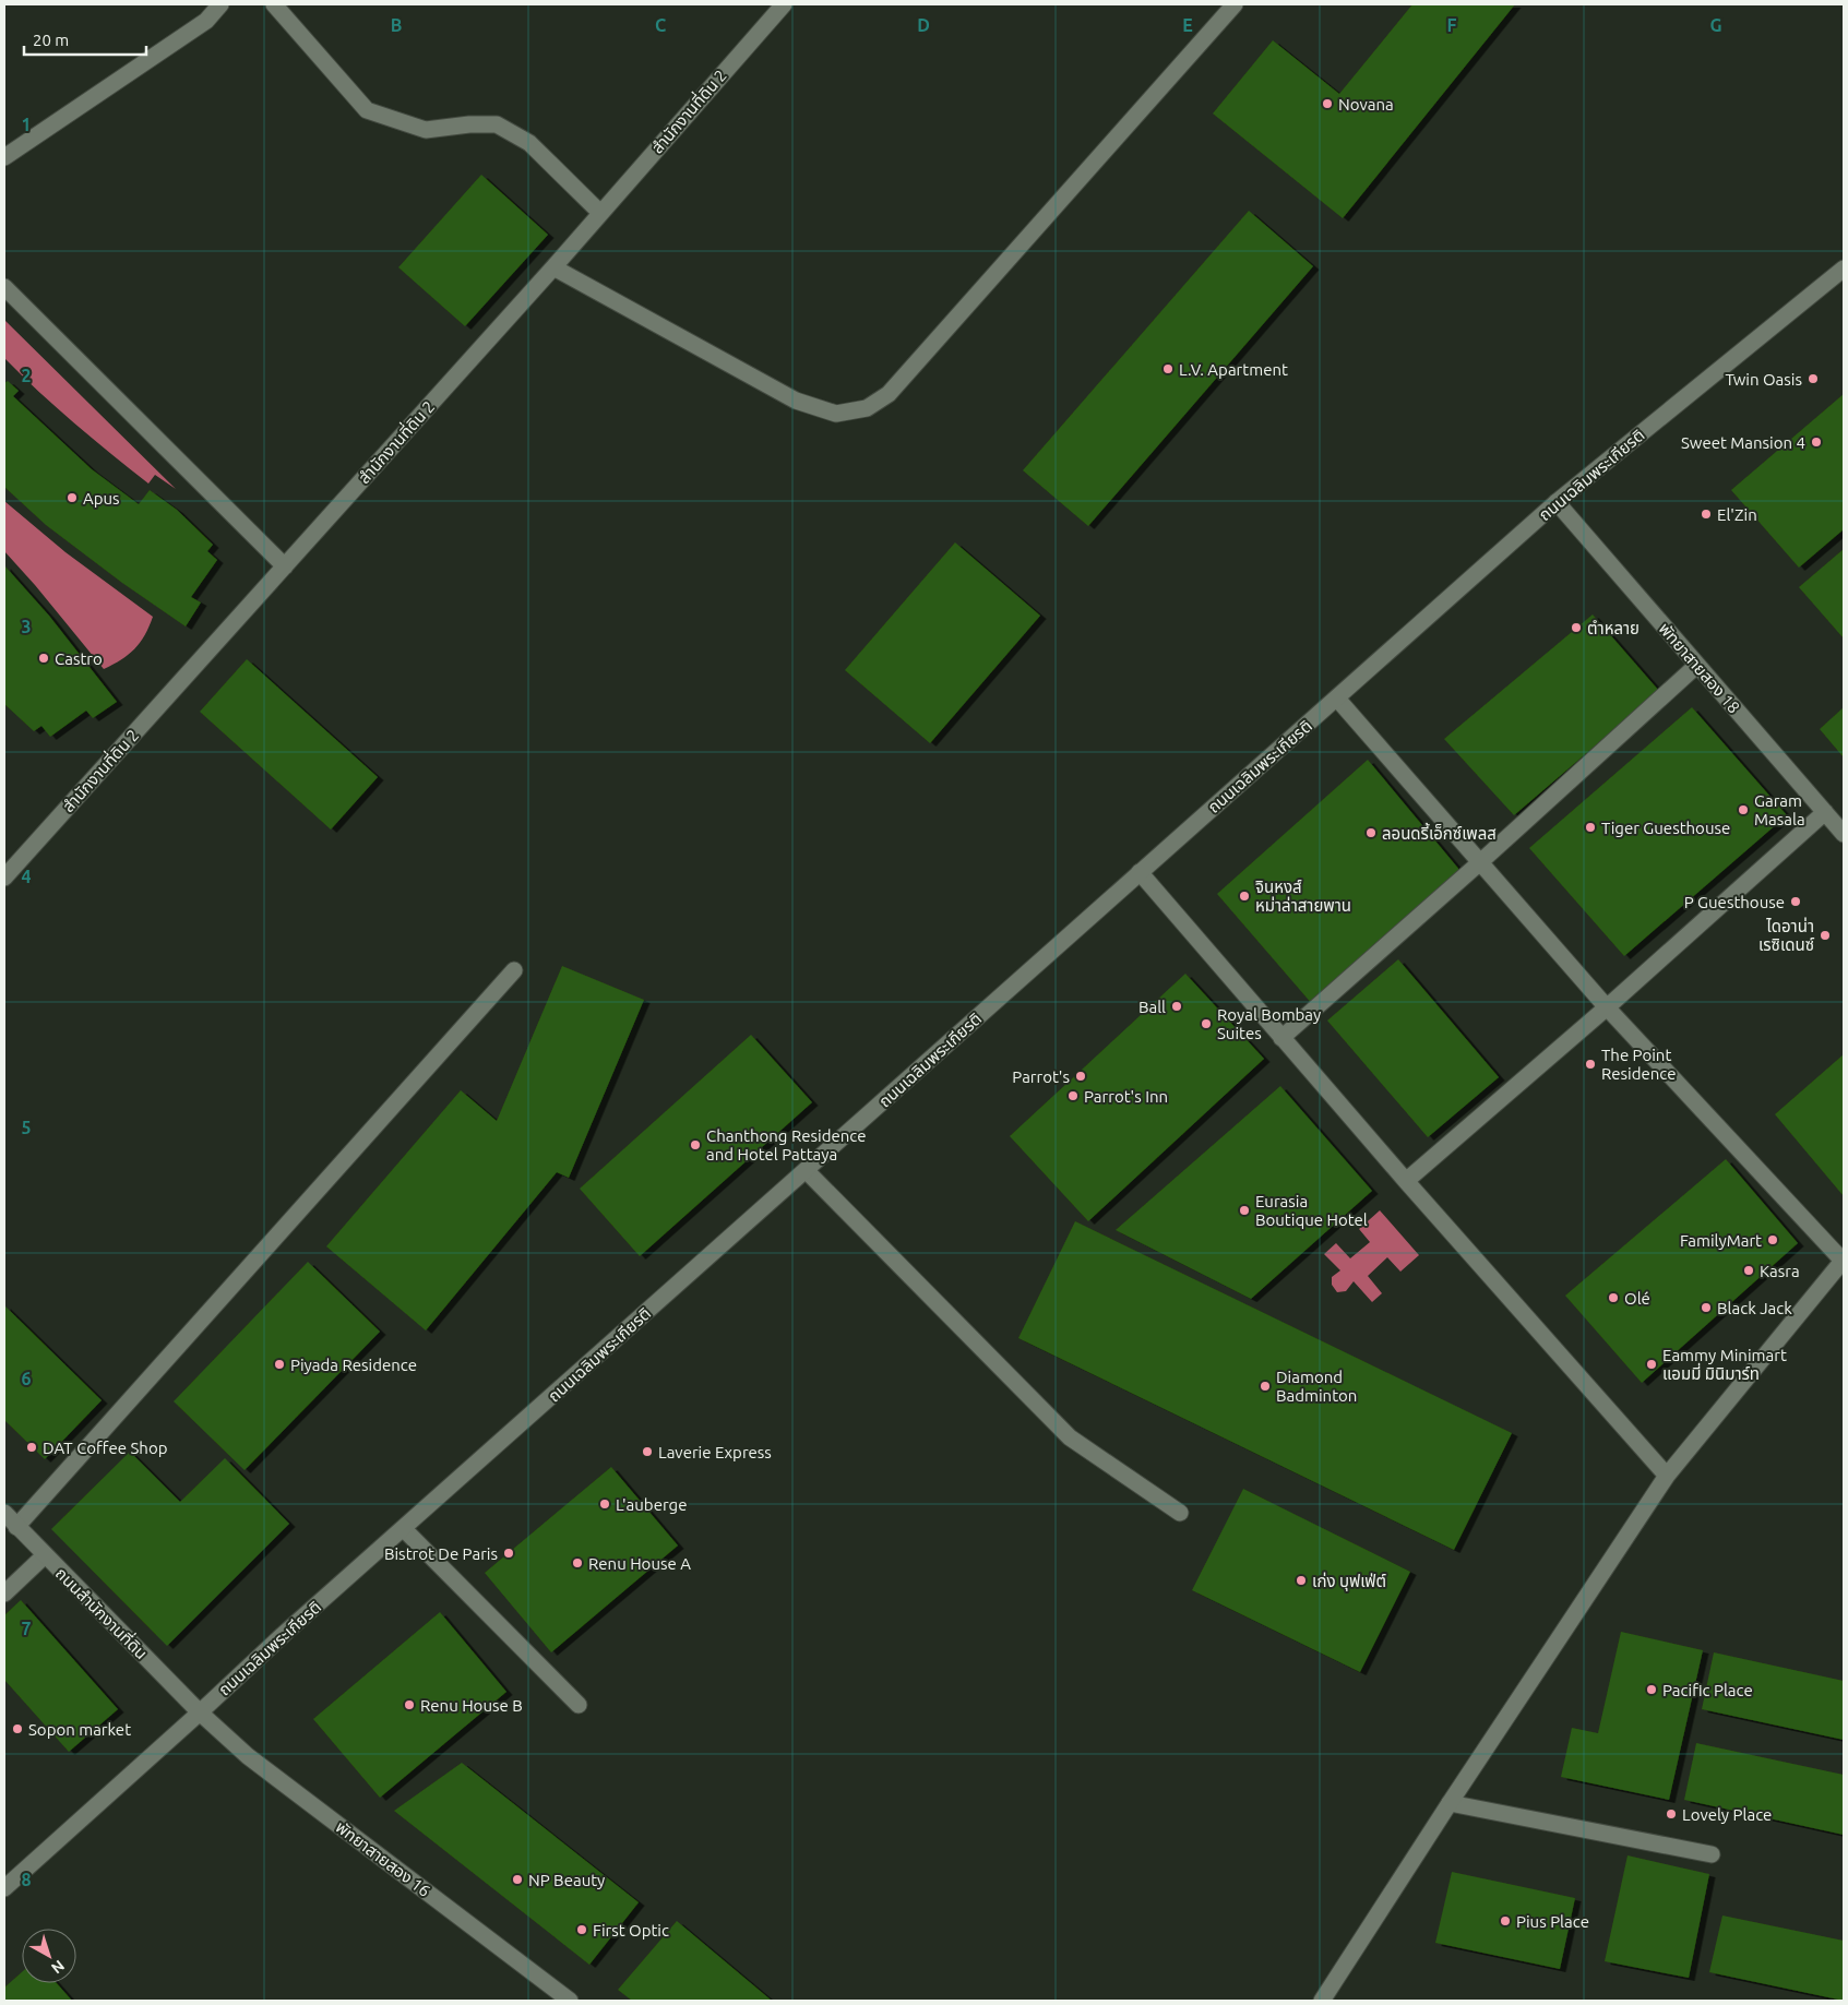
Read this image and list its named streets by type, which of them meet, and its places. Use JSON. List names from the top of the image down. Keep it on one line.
{"streets":{"street":["สำนักงานที่ดิน 2","ถนนเฉลิมพระเกียรติ","พัทยาสายสอง 18","ถนนสำนักงานที่ดิน","พัทยาสายสอง 16"]},"crossings":[["ถนนเฉลิมพระเกียรติ","พัทยาสายสอง 18"],["ถนนเฉลิมพระเกียรติ","ถนนสำนักงานที่ดิน"],["ถนนเฉลิมพระเกียรติ","พัทยาสายสอง 16"],["ถนนสำนักงานที่ดิน","พัทยาสายสอง 16"]],"places":["Novana","L.V. Apartment","Twin Oasis","Sweet Mansion 4","Apus","El'Zin","ตำหลาย","Castro","Garam Masala","Tiger Guesthouse","ลอนดรี้เอ็กซ์เพลส","จินหงส์ หม่าล่าสายพาน","P Guesthouse","ไดอาน่า เรซิเดนซ์","Ball","Royal Bombay Suites","The Point Residence","Parrot's","Parrot's Inn","Chanthong Residence and Hotel Pattaya","Eurasia Boutique Hotel","FamilyMart","Kasra","Olé","Black Jack","Piyada Residence","Eammy Minimart แอมมี่ มินิมาร์ท","Diamond Badminton","DAT Coffee Shop","Laverie Express","L'auberge","Bistrot De Paris","Renu House A","เก่ง บุฟเฟ่ต์","Pacific Place","Renu House B","Sopon market","Lovely Place","NP Beauty","Pius Place","First Optic"],"scale_bar":"20 m","north":"bottom right","grid":{"columns":["B","C","D","E","F","G"],"rows":["1","2","3","4","5","6","7","8"]}}
